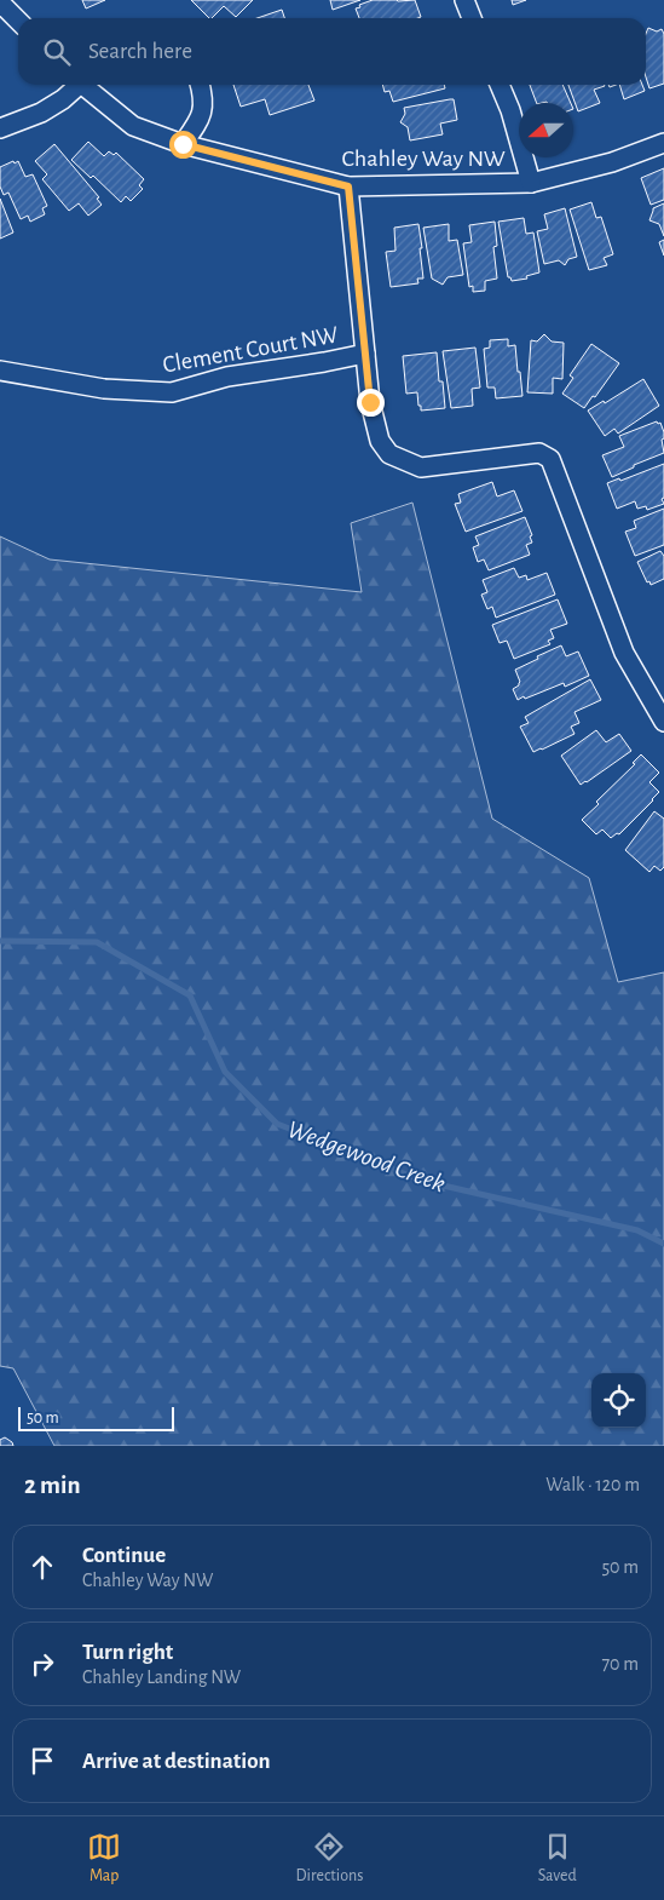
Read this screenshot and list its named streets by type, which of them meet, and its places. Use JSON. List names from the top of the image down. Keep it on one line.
{"streets":{"street":["Chahley Way NW","Clement Court NW"]},"water":["Wedgewood Creek"],"scale_bar":"50 m","north":"left","page":{"search":"Search here","scale":"50 m","heading":["2 min","Walk · 120 m"],"list":[["Continue","Chahley Way NW","50 m"],["Turn right","Chahley Landing NW","70 m"],"Arrive at destination"],"nav":["Map","Directions","Saved"]}}
